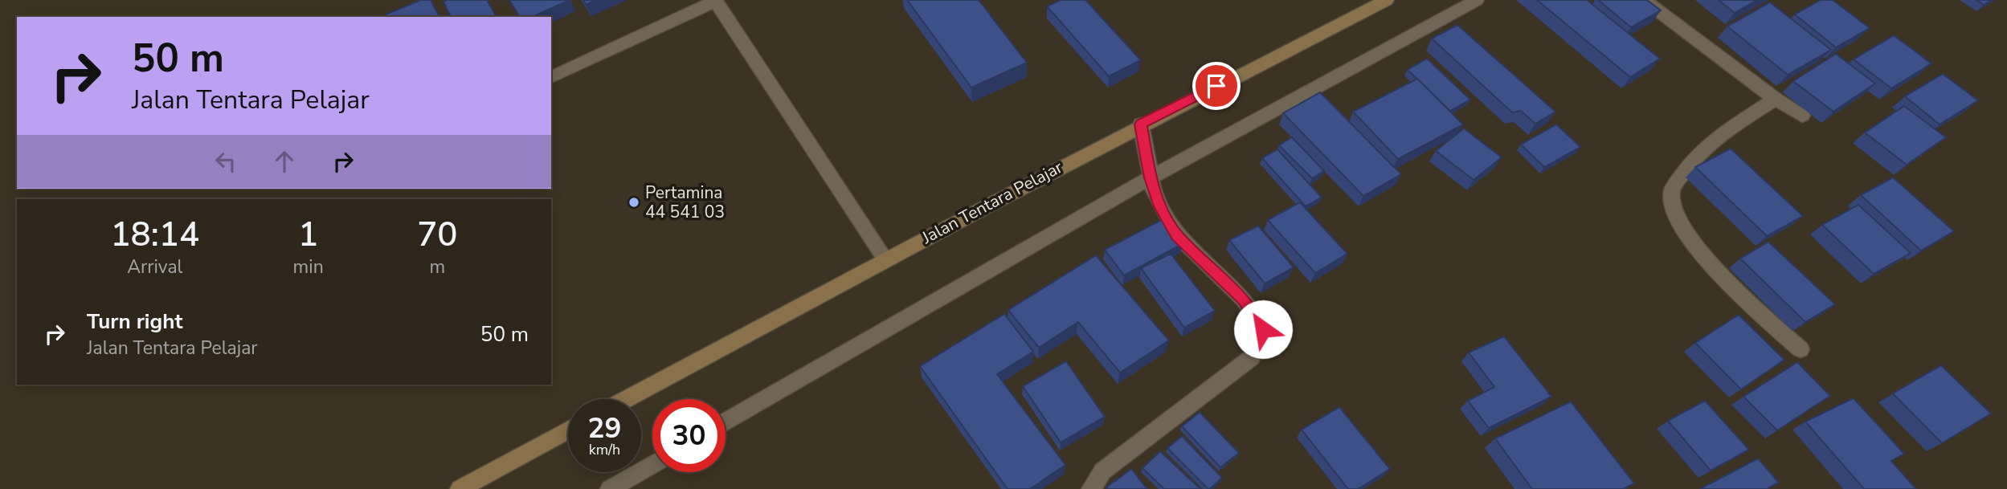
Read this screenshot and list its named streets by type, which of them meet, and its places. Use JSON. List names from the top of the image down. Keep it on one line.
{"streets":{"main road":["Jalan Tentara Pelajar"]},"places":["Pertamina 44 541 03"],"page":{"turn":["50 m","Jalan Tentara Pelajar"],"eta":["18:14","Arrival","1","min","70","m"],"list":[{"name":"Turn right","note":"Jalan Tentara Pelajar","value":"50 m"}],"speed":"29 km/h","limit":"30"}}
